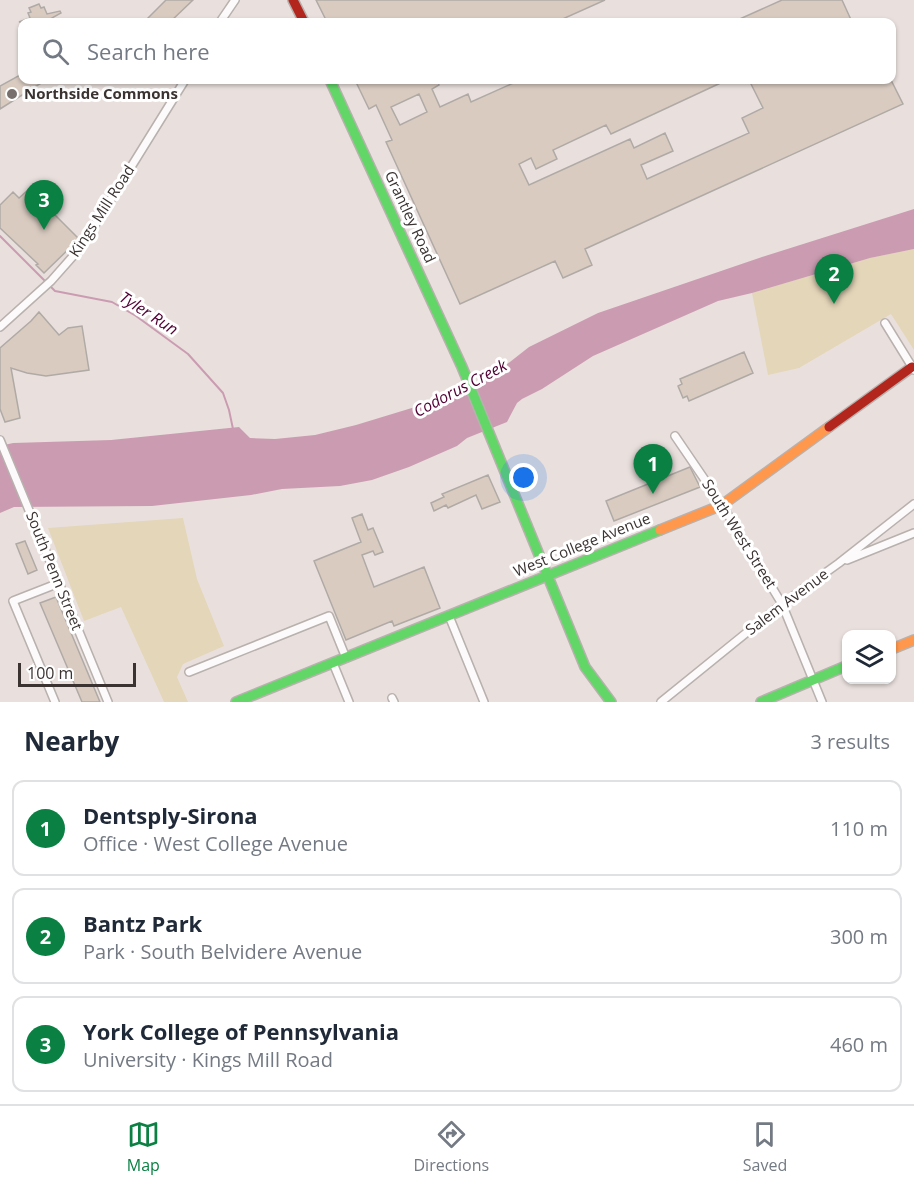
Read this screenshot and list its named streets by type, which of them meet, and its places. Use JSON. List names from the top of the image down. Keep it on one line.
{"streets":{"street":["Kings Mill Road","Grantley Road","South West Street","West College Avenue","South Penn Street","Salem Avenue"]},"crossings":[["Grantley Road","West College Avenue"],["South West Street","West College Avenue"],["South West Street","Salem Avenue"]],"water":["Tyler Run","Codorus Creek"],"places":["Northside Commons"],"scale_bar":"100 m","page":{"search":"Search here","pins":["3","2","1"],"scale":"100 m","heading":["Nearby","3 results"],"list":[{"mark":"1","name":"Dentsply-Sirona","note":"Office · West College Avenue","value":"110 m"},{"mark":"2","name":"Bantz Park","note":"Park · South Belvidere Avenue","value":"300 m"},{"mark":"3","name":"York College of Pennsylvania","note":"University · Kings Mill Road","value":"460 m"}],"nav":["Map","Directions","Saved"]}}
